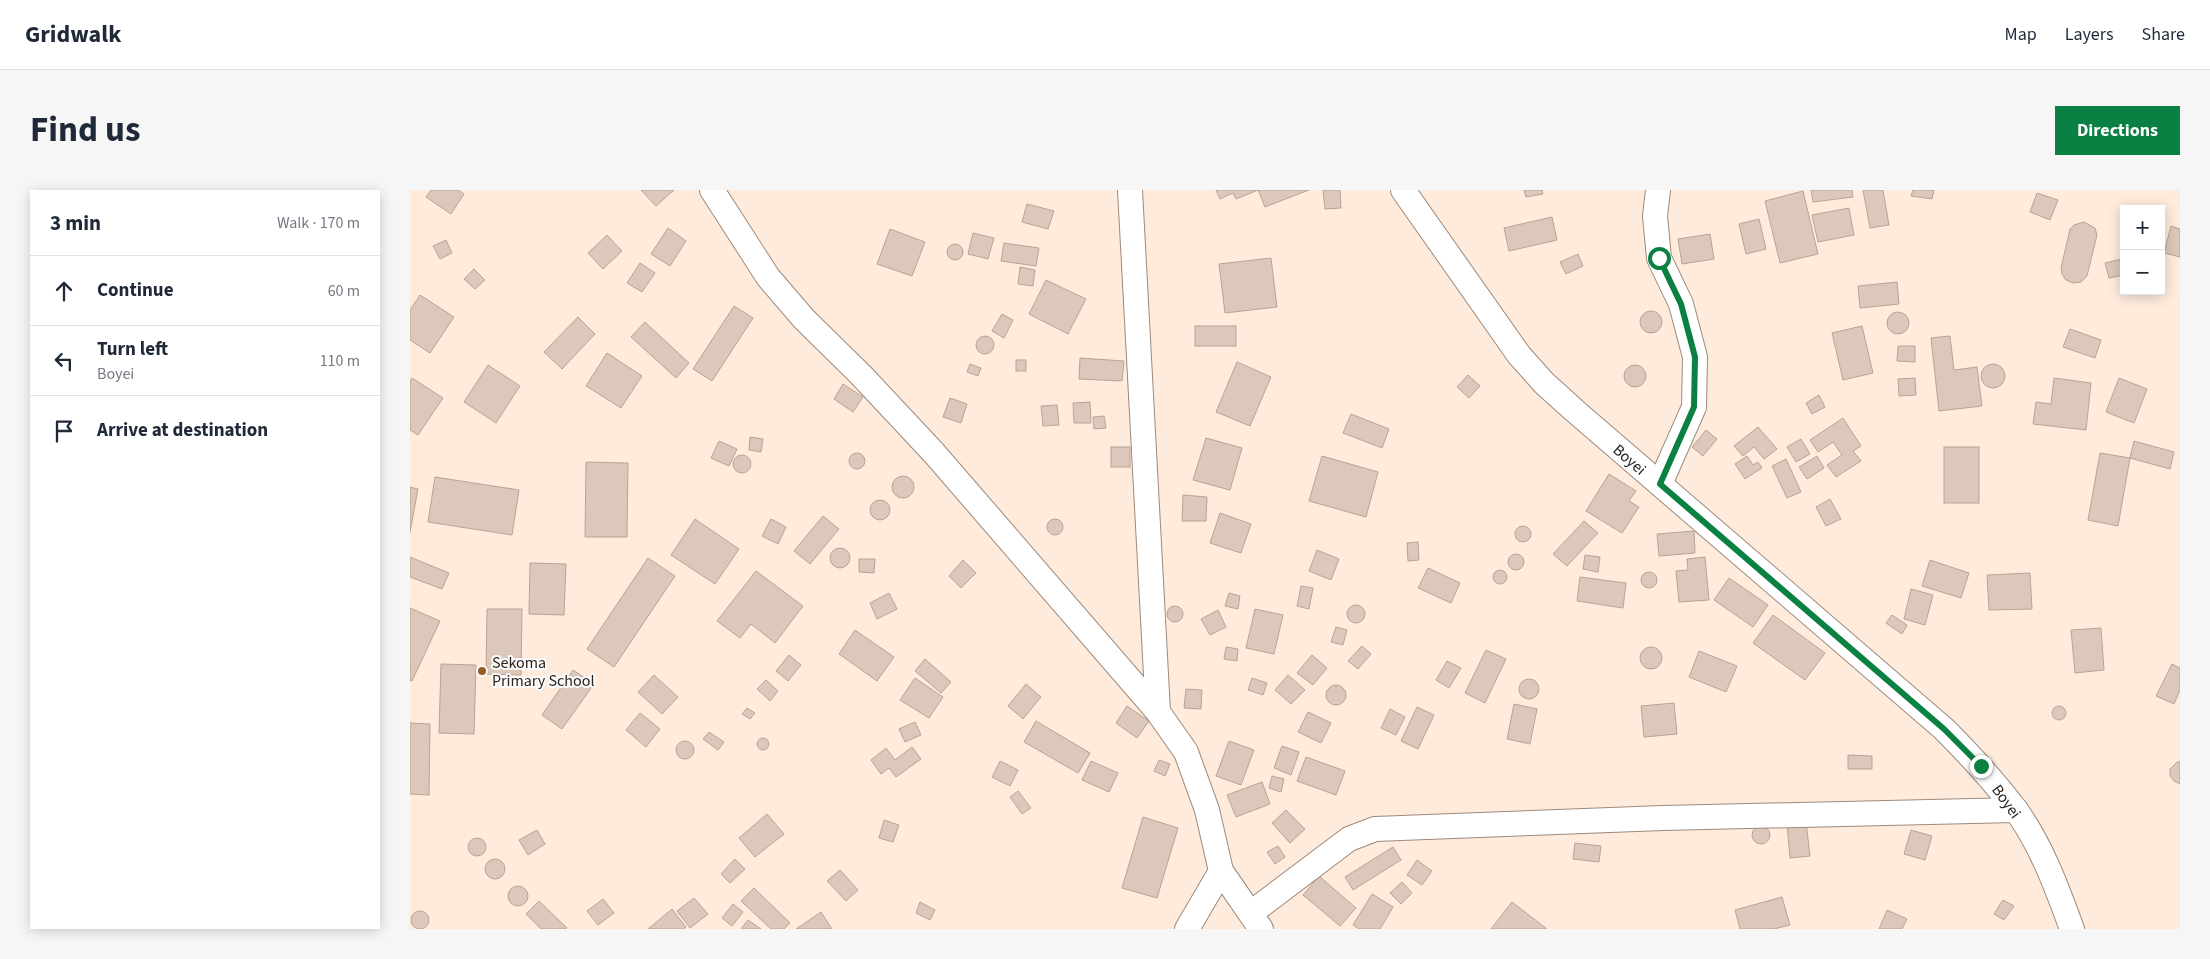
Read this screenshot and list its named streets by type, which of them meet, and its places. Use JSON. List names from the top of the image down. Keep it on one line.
{"streets":{"street":["Boyei"]},"places":["Sekoma Primary School"],"page":{"header":"Gridwalk","nav":["Map","Layers","Share"],"title":"Find us","buttons":"Directions","heading":["3 min","Walk · 170 m"],"map_buttons":["+","−"],"list":[["Continue","60 m"],["Turn left","Boyei","110 m"],"Arrive at destination"]}}
